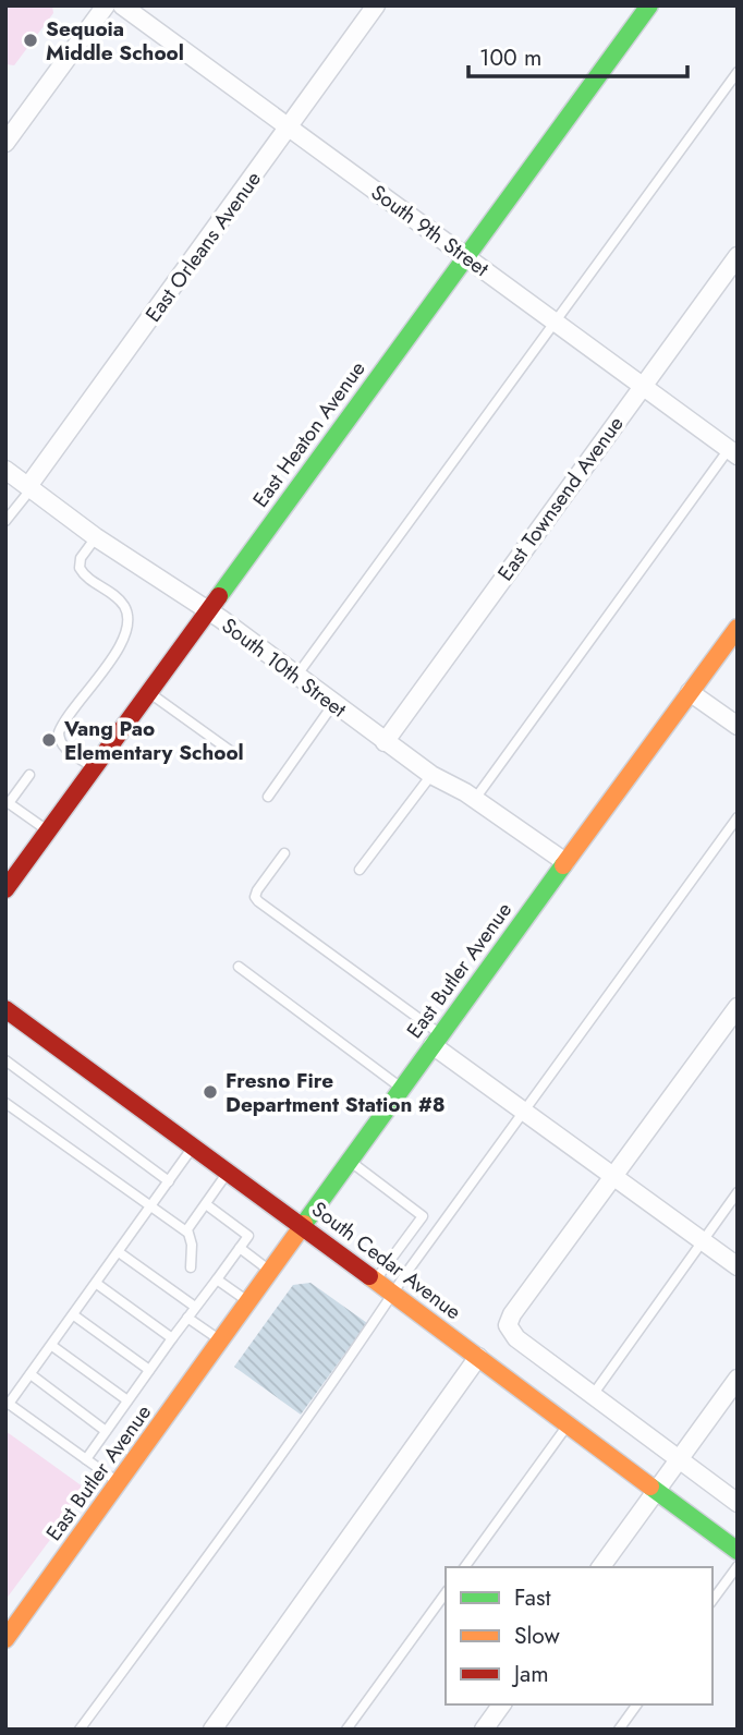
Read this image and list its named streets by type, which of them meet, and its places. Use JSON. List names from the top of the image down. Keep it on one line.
{"streets":{"street":["South 9th Street","East Orleans Avenue","East Heaton Avenue","East Townsend Avenue","South 10th Street","East Butler Avenue","South Cedar Avenue"]},"crossings":[["South 9th Street","East Orleans Avenue"],["South 9th Street","East Heaton Avenue"],["South 9th Street","East Townsend Avenue"],["East Orleans Avenue","South 10th Street"],["East Heaton Avenue","South 10th Street"],["East Townsend Avenue","South 10th Street"],["South 10th Street","East Butler Avenue"],["East Butler Avenue","South Cedar Avenue"]],"places":["Sequoia Middle School","Vang Pao Elementary School","Fresno Fire Department Station #8"],"legend":["Fast","Slow","Jam"],"scale_bar":"100 m"}
